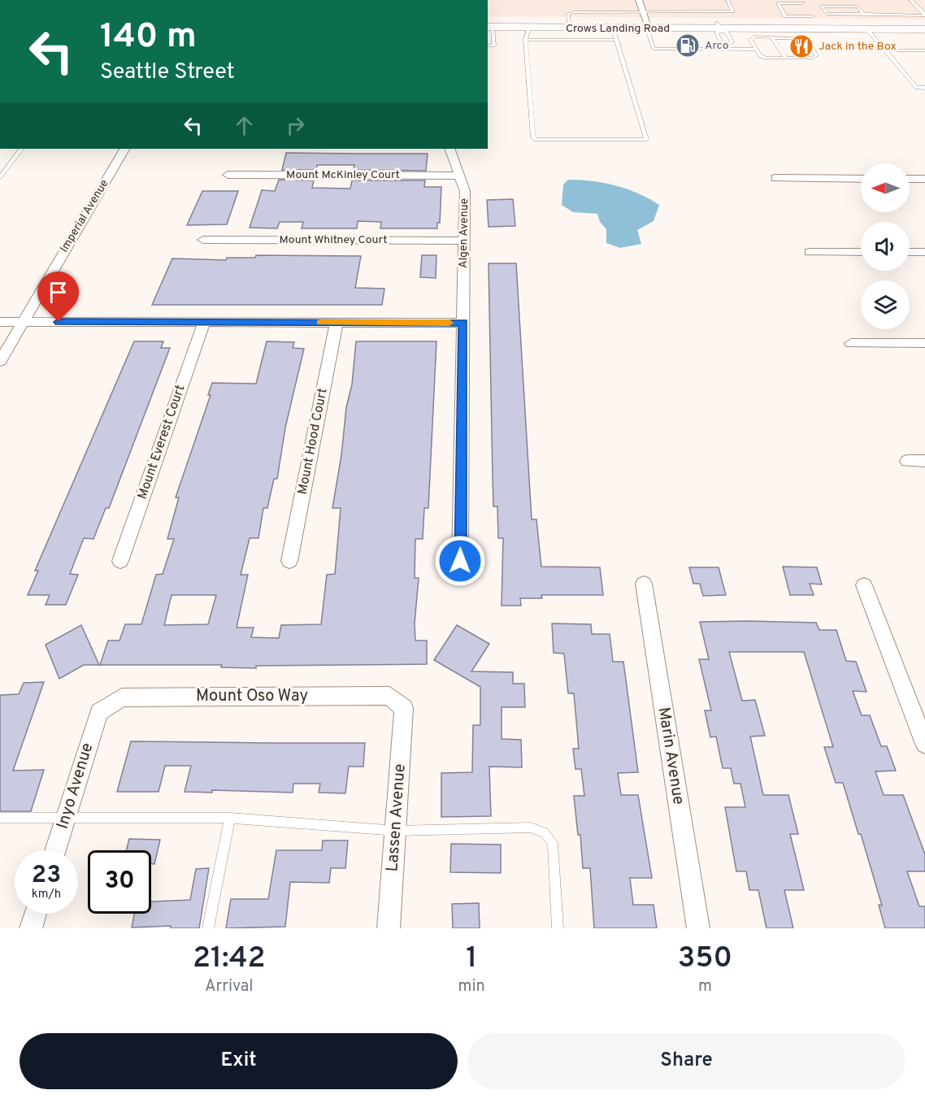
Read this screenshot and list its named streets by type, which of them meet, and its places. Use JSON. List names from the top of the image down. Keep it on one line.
{"streets":{"main road":["Crows Landing Road"],"street":["Mount McKinley Court","Imperial Avenue","Algen Avenue","Mount Whitney Court","Mount Hood Court","Mount Everest Court","Mount Oso Way","Marin Avenue","Inyo Avenue","Lassen Avenue"]},"crossings":[["Mount McKinley Court","Algen Avenue"],["Algen Avenue","Mount Whitney Court"],["Mount Oso Way","Inyo Avenue"],["Mount Oso Way","Lassen Avenue"]],"places":{"fuel station":["Arco"],"restaurant":["Jack in the Box"]},"north":"left","page":{"turn":["140 m","Seattle Street"],"speed":"23 km/h","limit":"30","eta":["21:42","Arrival","1","min","350","m"],"buttons":["Exit","Share"]}}
